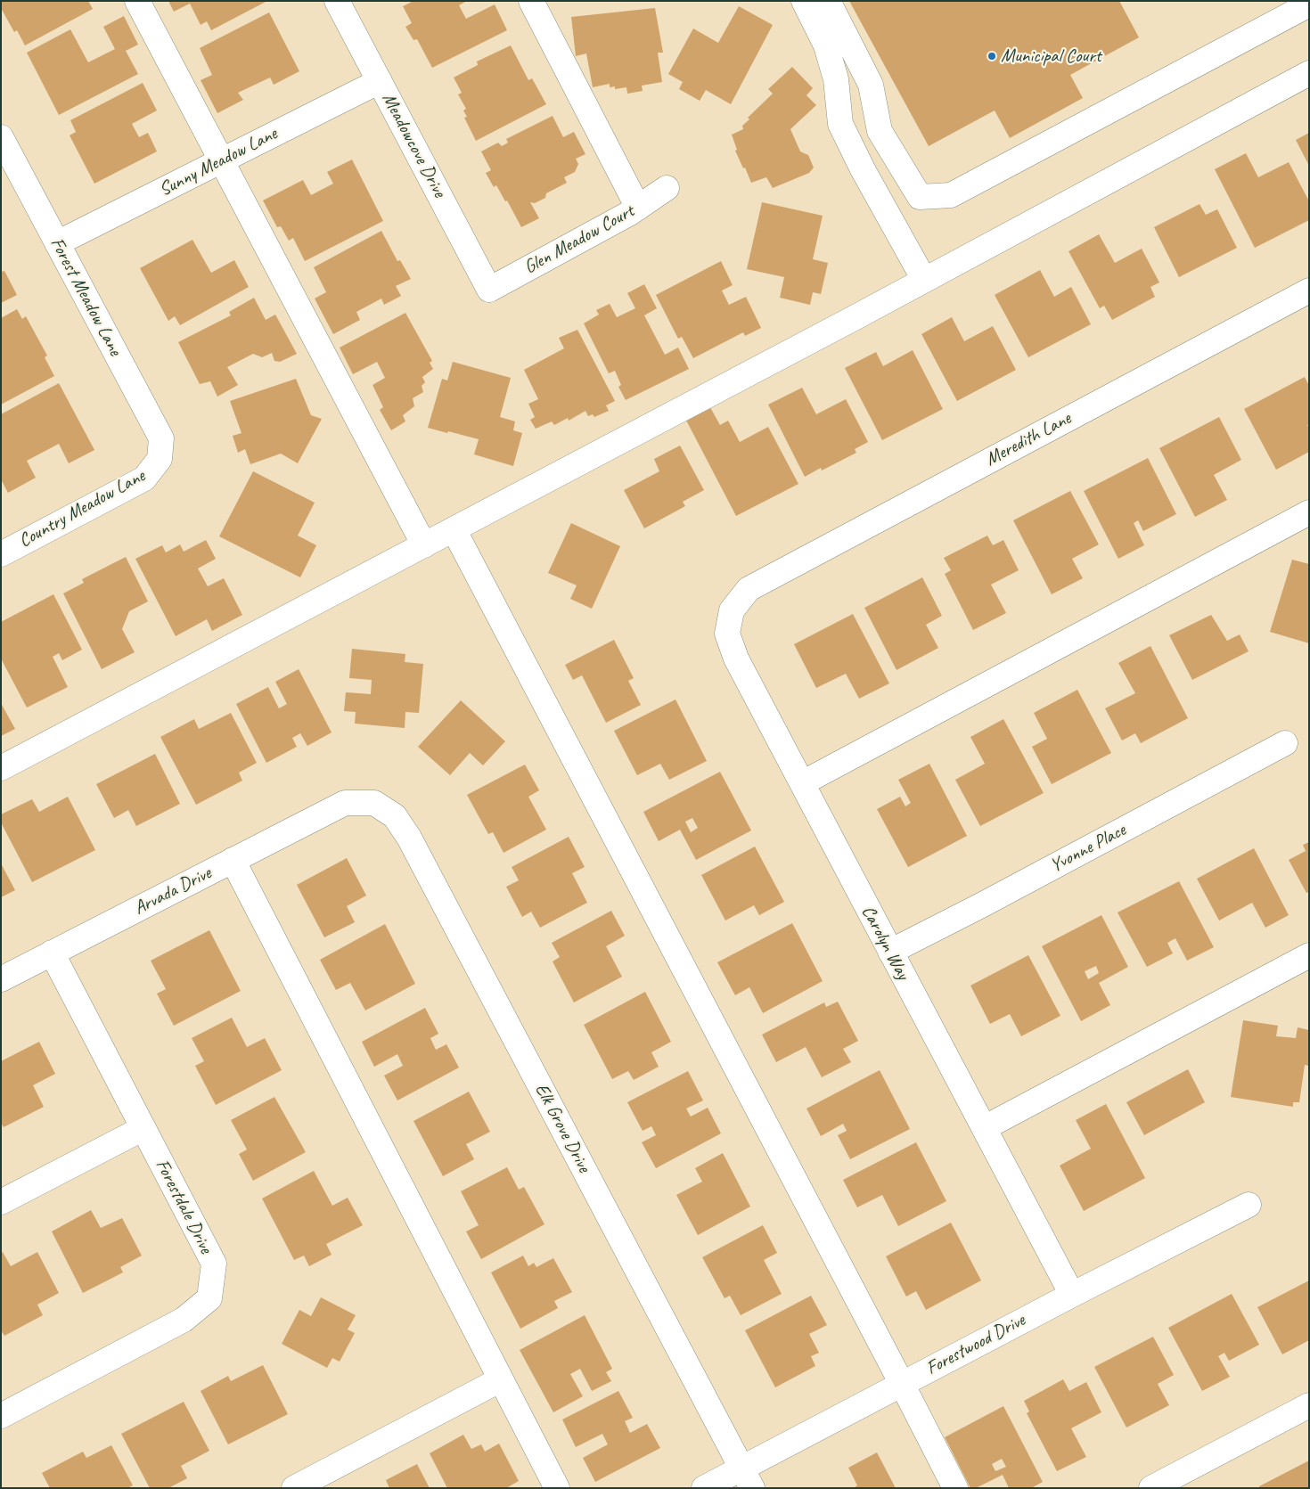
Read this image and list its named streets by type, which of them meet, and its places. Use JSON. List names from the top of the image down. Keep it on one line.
{"streets":{"street":["Meadowcove Drive","Sunny Meadow Lane","Glen Meadow Court","Forest Meadow Lane","Meredith Lane","Country Meadow Lane","Yvonne Place","Arvada Drive","Carolyn Way","Elk Grove Drive","Forestdale Drive","Forestwood Drive"]},"crossings":[["Meadowcove Drive","Sunny Meadow Lane"],["Meadowcove Drive","Glen Meadow Court"],["Sunny Meadow Lane","Forest Meadow Lane"],["Forest Meadow Lane","Country Meadow Lane"],["Meredith Lane","Carolyn Way"],["Yvonne Place","Carolyn Way"],["Arvada Drive","Elk Grove Drive"],["Arvada Drive","Forestdale Drive"],["Carolyn Way","Forestwood Drive"],["Elk Grove Drive","Forestwood Drive"]],"places":["Municipal Court"]}
